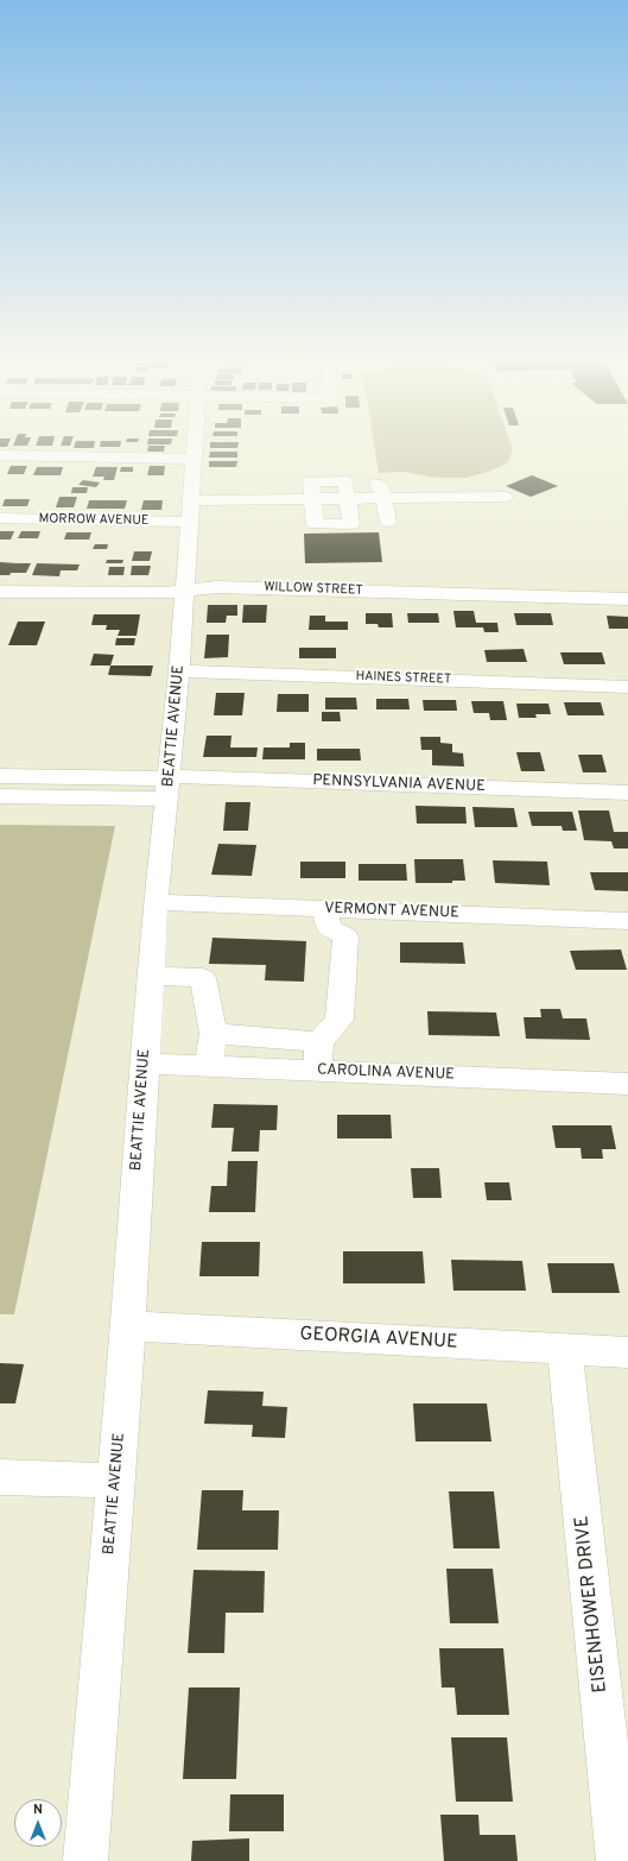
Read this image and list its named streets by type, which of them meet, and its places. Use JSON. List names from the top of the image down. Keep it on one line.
{"streets":{"street":["MORROW AVENUE","WILLOW STREET","HAINES STREET","BEATTIE AVENUE","PENNSYLVANIA AVENUE","VERMONT AVENUE","CAROLINA AVENUE","GEORGIA AVENUE","EISENHOWER DRIVE"]},"crossings":[["MORROW AVENUE","BEATTIE AVENUE"],["WILLOW STREET","BEATTIE AVENUE"],["HAINES STREET","BEATTIE AVENUE"],["BEATTIE AVENUE","PENNSYLVANIA AVENUE"],["BEATTIE AVENUE","VERMONT AVENUE"],["BEATTIE AVENUE","CAROLINA AVENUE"],["BEATTIE AVENUE","GEORGIA AVENUE"],["GEORGIA AVENUE","EISENHOWER DRIVE"]],"north":"top"}
